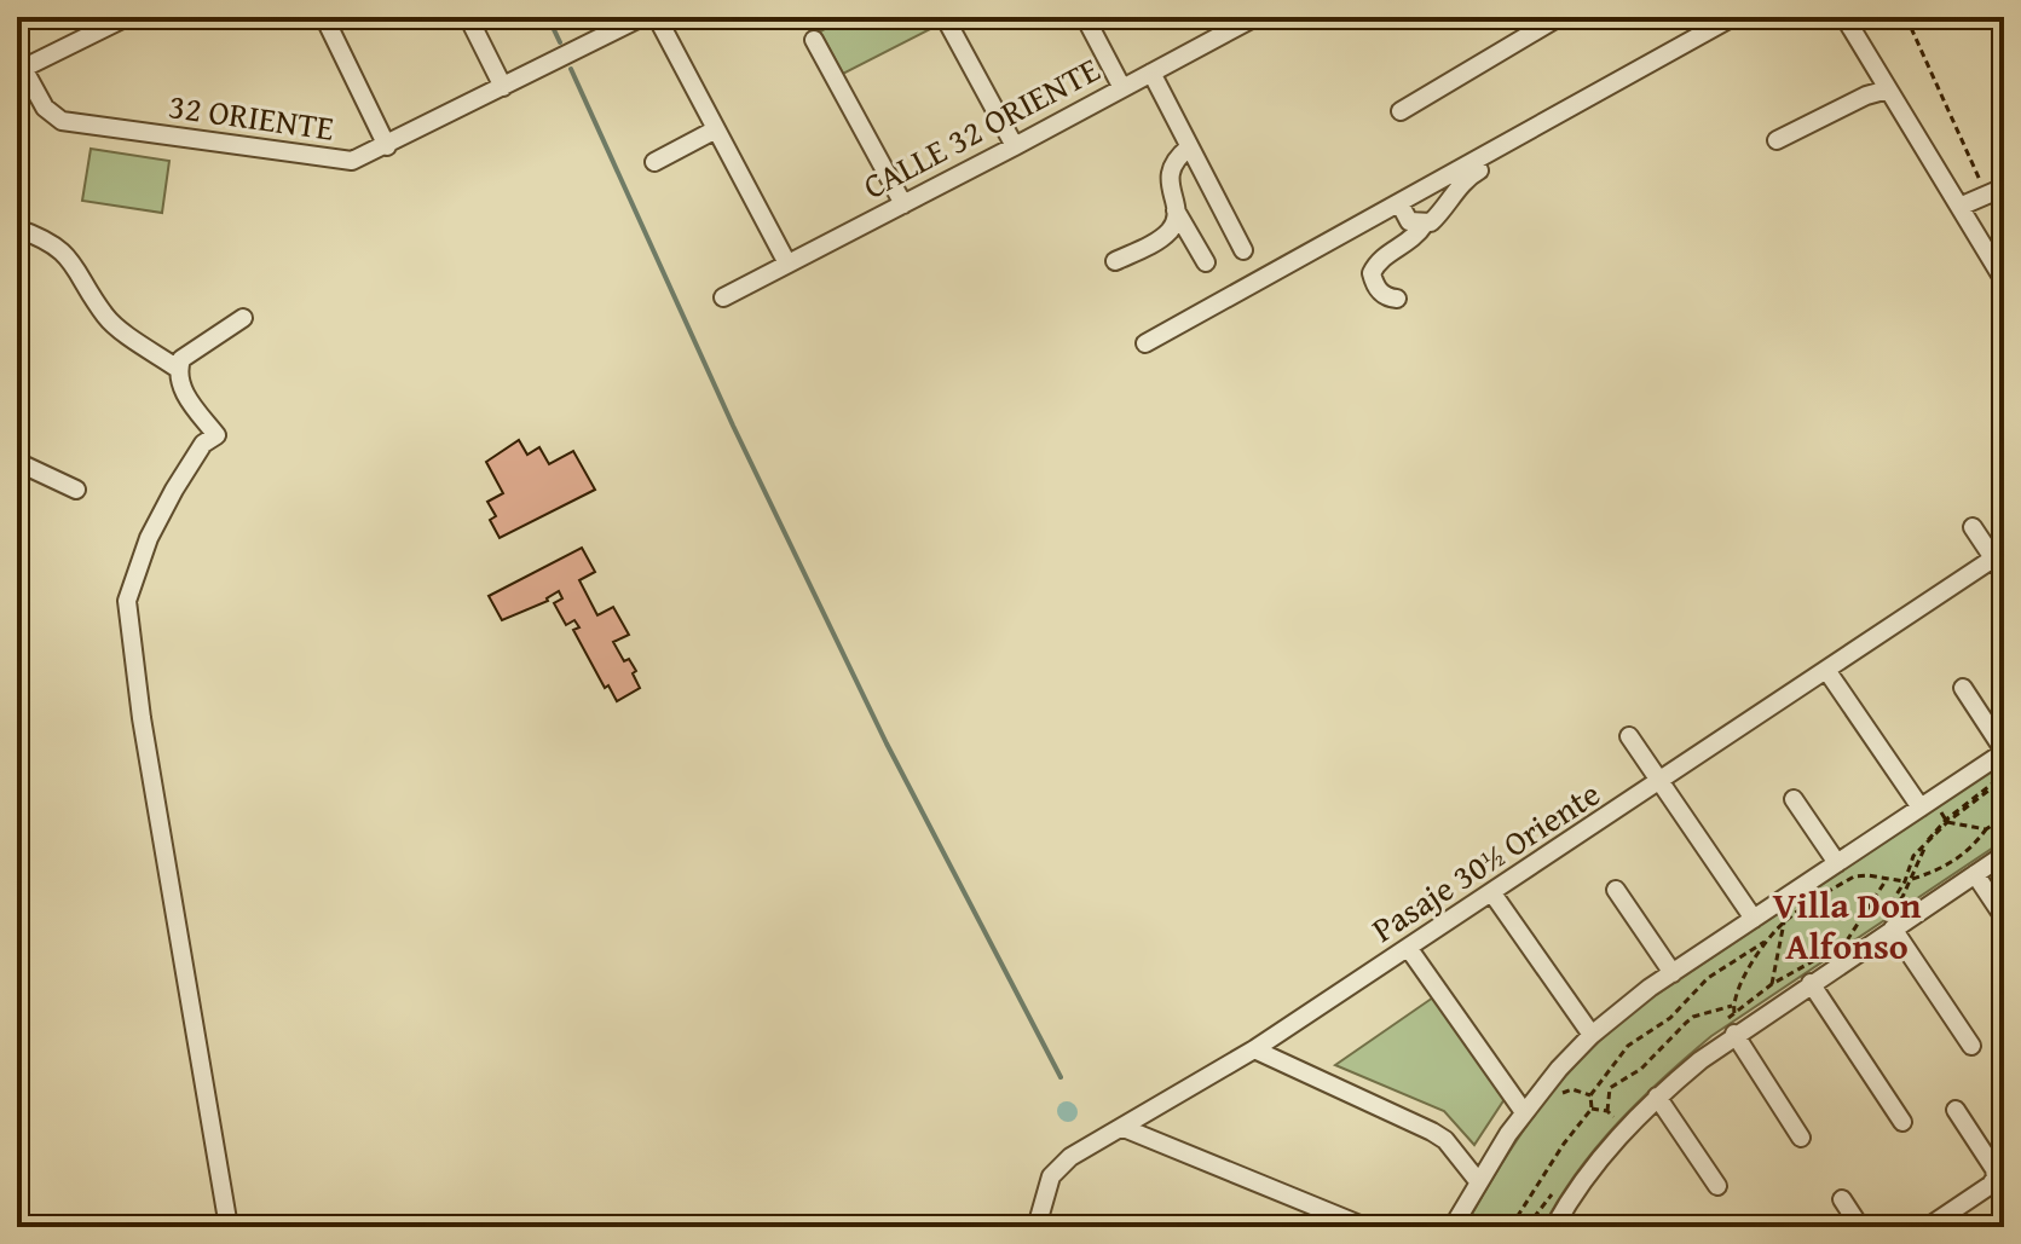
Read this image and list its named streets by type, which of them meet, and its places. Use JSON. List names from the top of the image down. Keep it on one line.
{"streets":{"street":["32 ORIENTE","CALLE 32 ORIENTE","Pasaje 30½ Oriente"]},"districts":["Villa Don Alfonso"]}
